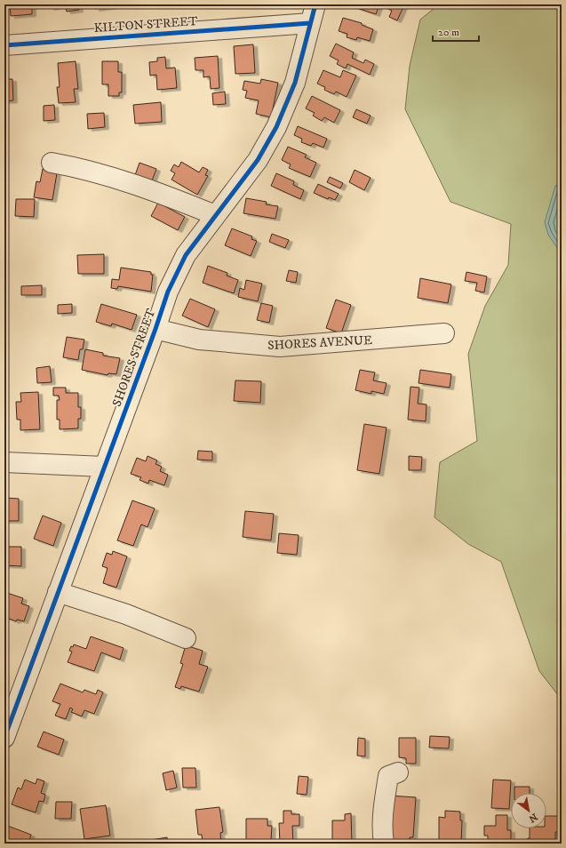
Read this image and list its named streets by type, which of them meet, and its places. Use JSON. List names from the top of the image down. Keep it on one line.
{"streets":{"street":["KILTON STREET","SHORES AVENUE","SHORES STREET"]},"crossings":[["KILTON STREET","SHORES STREET"],["SHORES AVENUE","SHORES STREET"]],"scale_bar":"20 m","north":"bottom right"}
